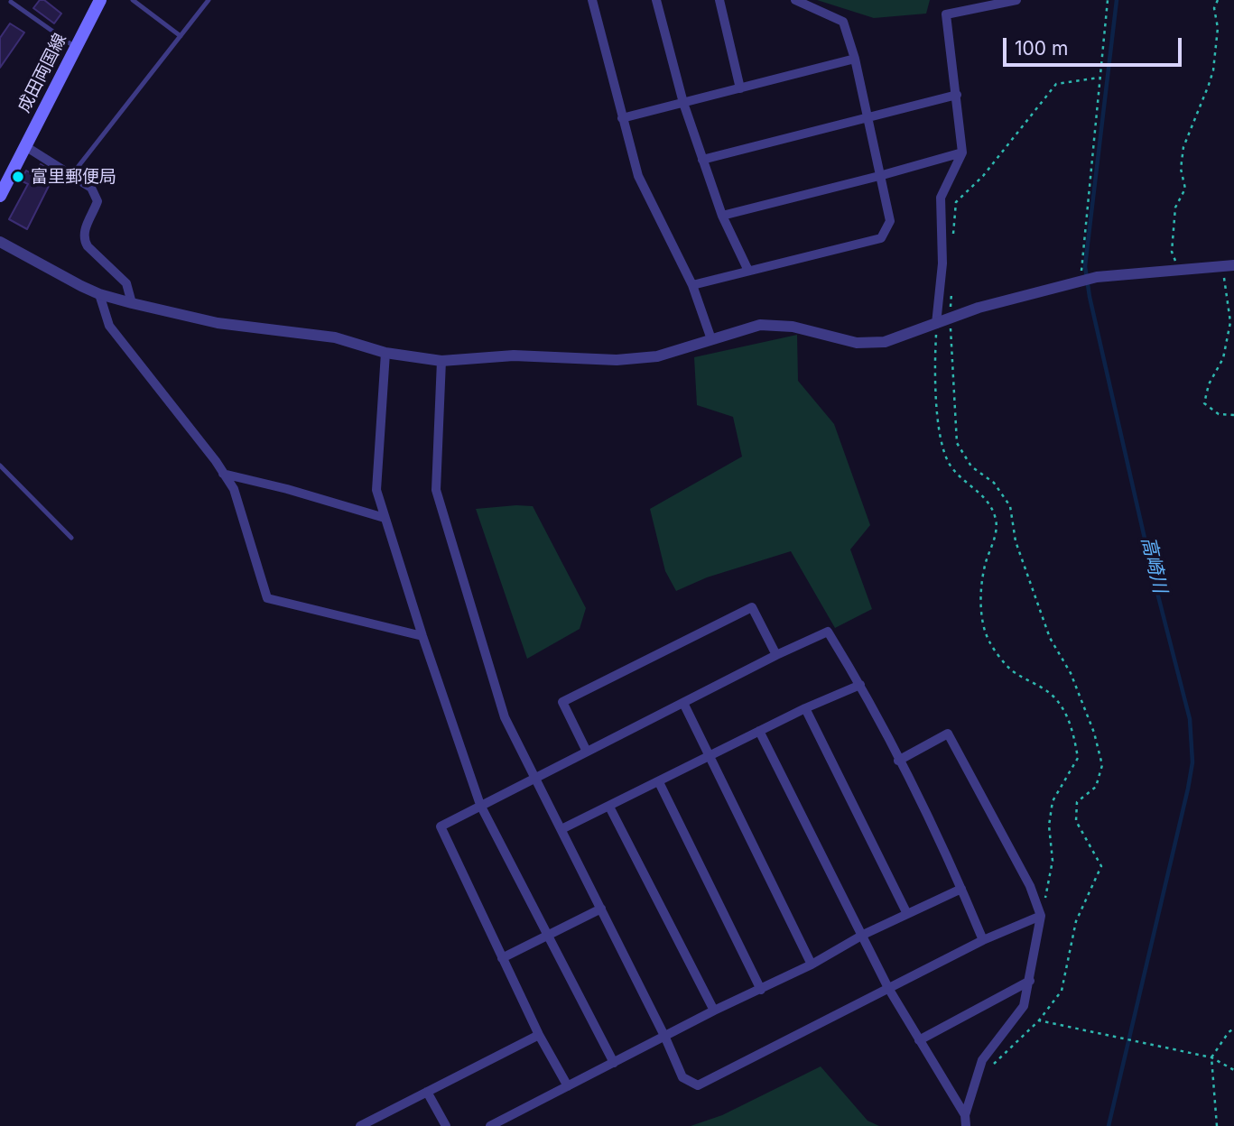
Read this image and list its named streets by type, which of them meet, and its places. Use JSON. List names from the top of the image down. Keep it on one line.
{"streets":{"main road":["成田両国線"]},"water":["高崎川"],"places":["富里郵便局"],"scale_bar":"100 m"}
